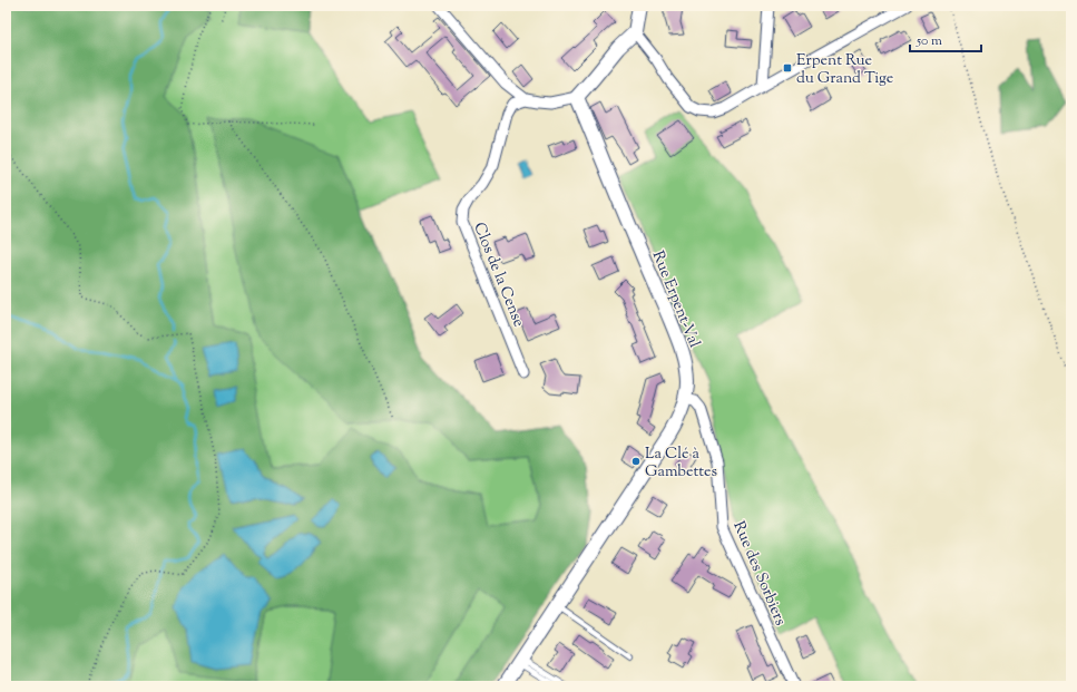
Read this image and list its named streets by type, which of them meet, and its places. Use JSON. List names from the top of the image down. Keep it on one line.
{"streets":{"street":["Clos de la Cense","Rue Erpent-Val","Rue des Sorbiers"]},"crossings":[["Rue Erpent-Val","Rue des Sorbiers"]],"places":{"transit":["Erpent Rue du Grand Tige"],"other":["La Clé à Gambettes"]},"scale_bar":"50 m"}
